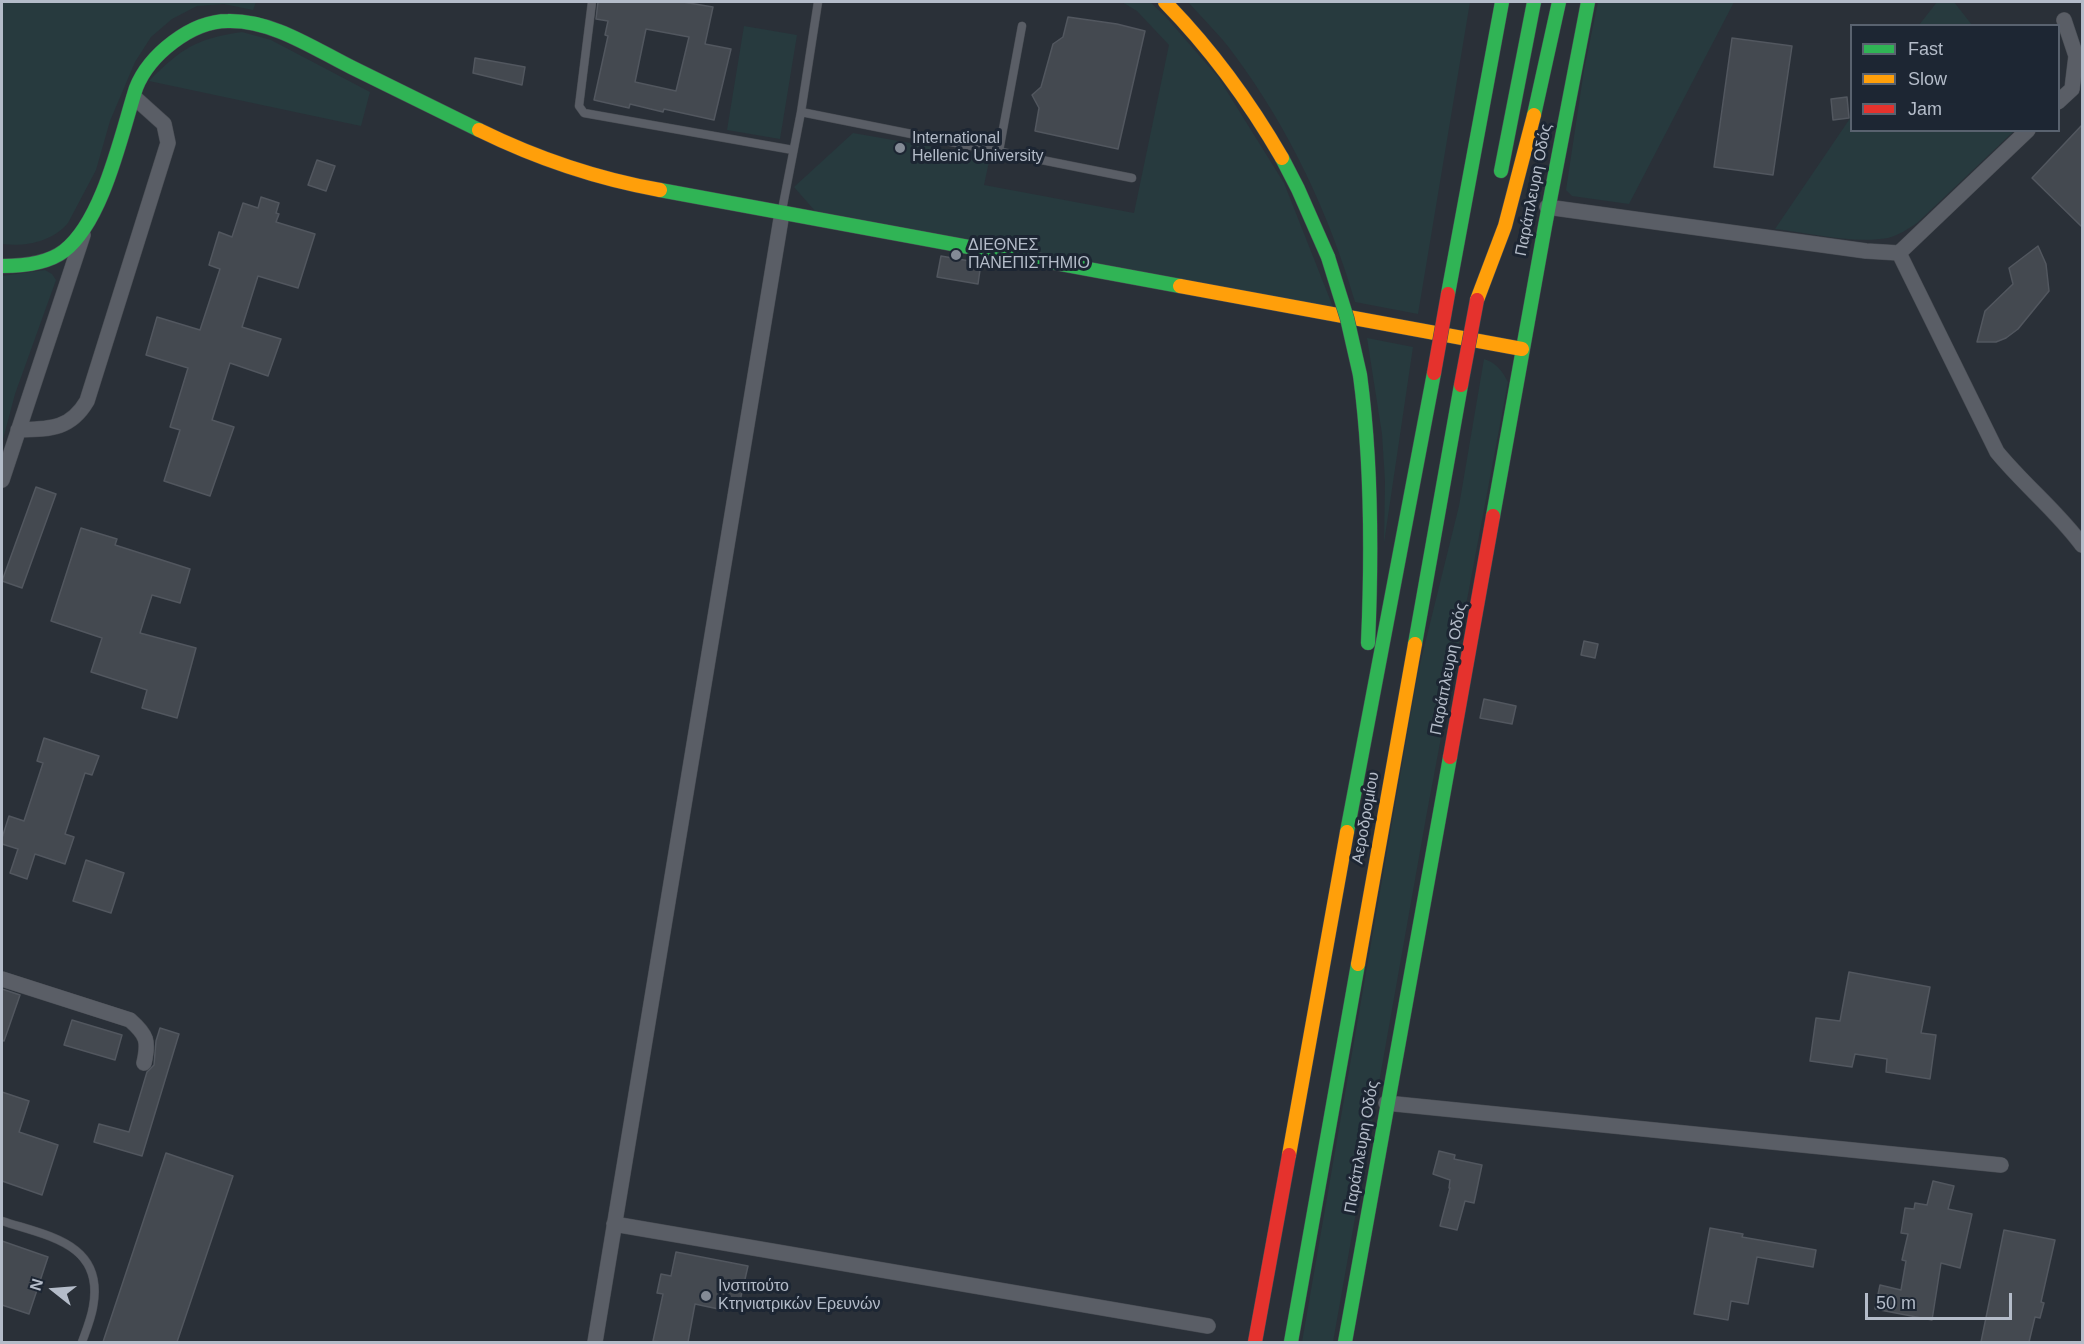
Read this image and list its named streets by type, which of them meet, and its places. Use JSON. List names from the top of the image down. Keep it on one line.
{"streets":{"main road":["Παράπλευρη Οδός","Αεροδρομίου"]},"places":["International Hellenic University","ΔΙΕΘΝΕΣ ΠΑΝΕΠΙΣΤΗΜΙΟ","Ινστιτούτο Κτηνιατρικών Ερευνών"],"legend":["Fast","Slow","Jam"],"scale_bar":"50 m","north":"left"}
